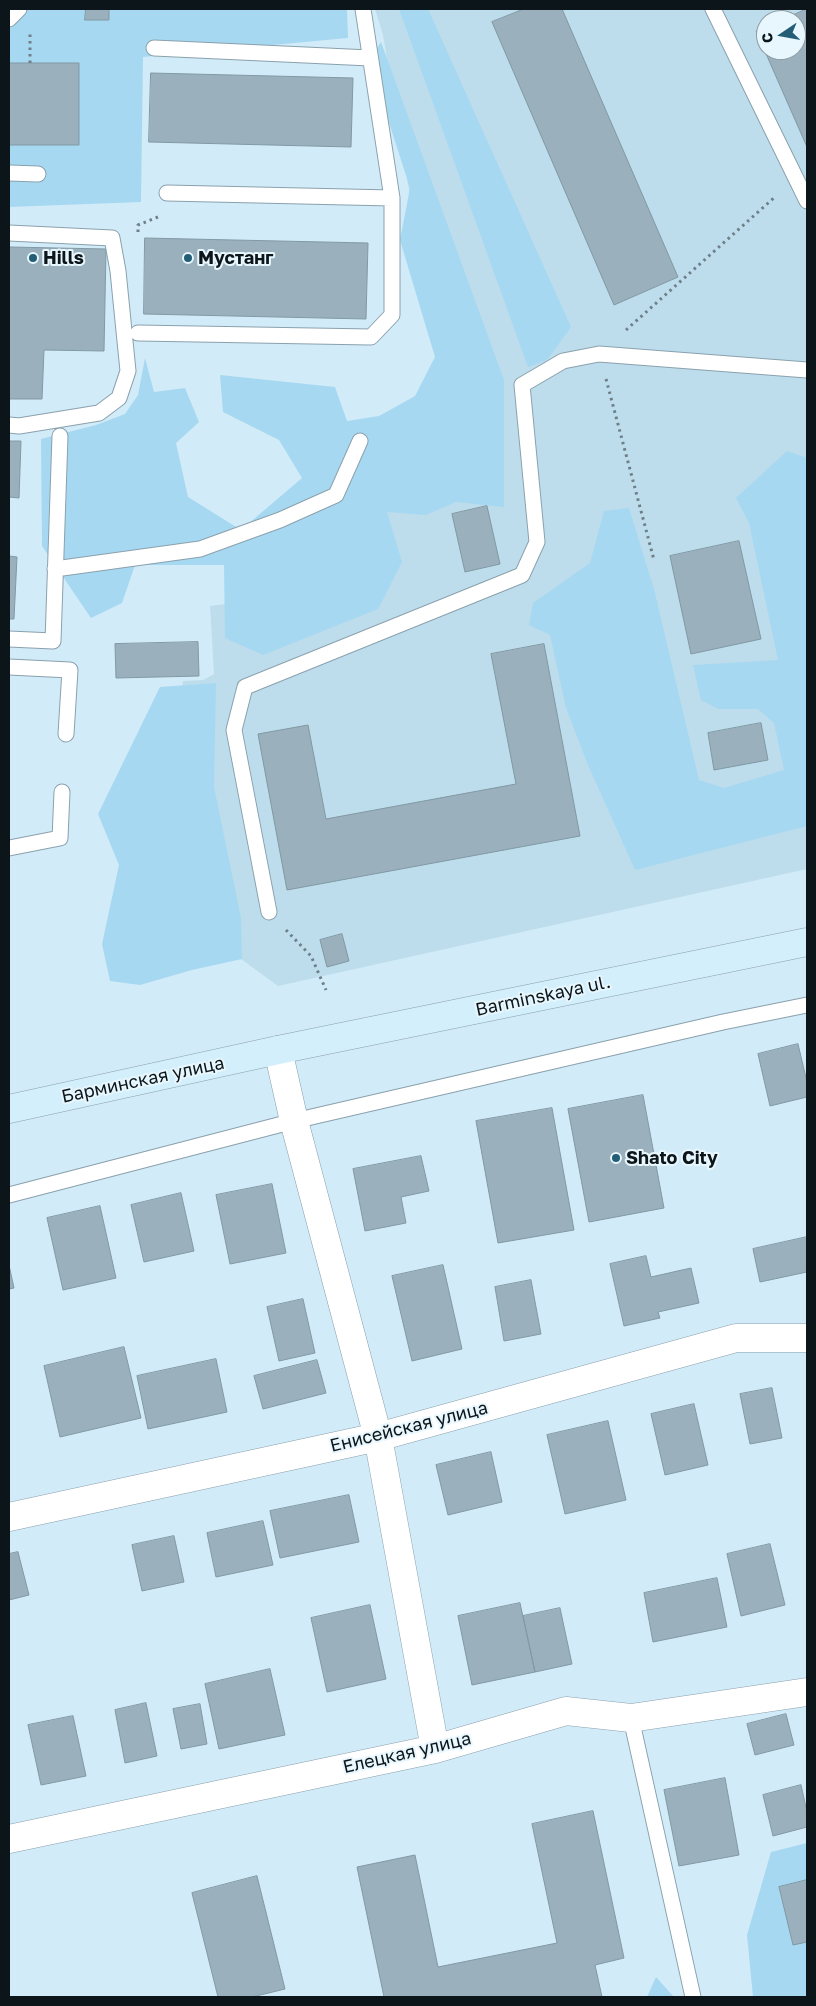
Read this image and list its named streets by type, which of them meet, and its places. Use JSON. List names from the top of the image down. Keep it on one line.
{"streets":{"main road":["Barminskaya ul.","Барминская улица"],"street":["Енисейская улица","Елецкая улица"]},"crossings":[["Barminskaya ul.","Барминская улица"]],"places":["Hills","Мустанг","Shato City"],"north":"left"}
